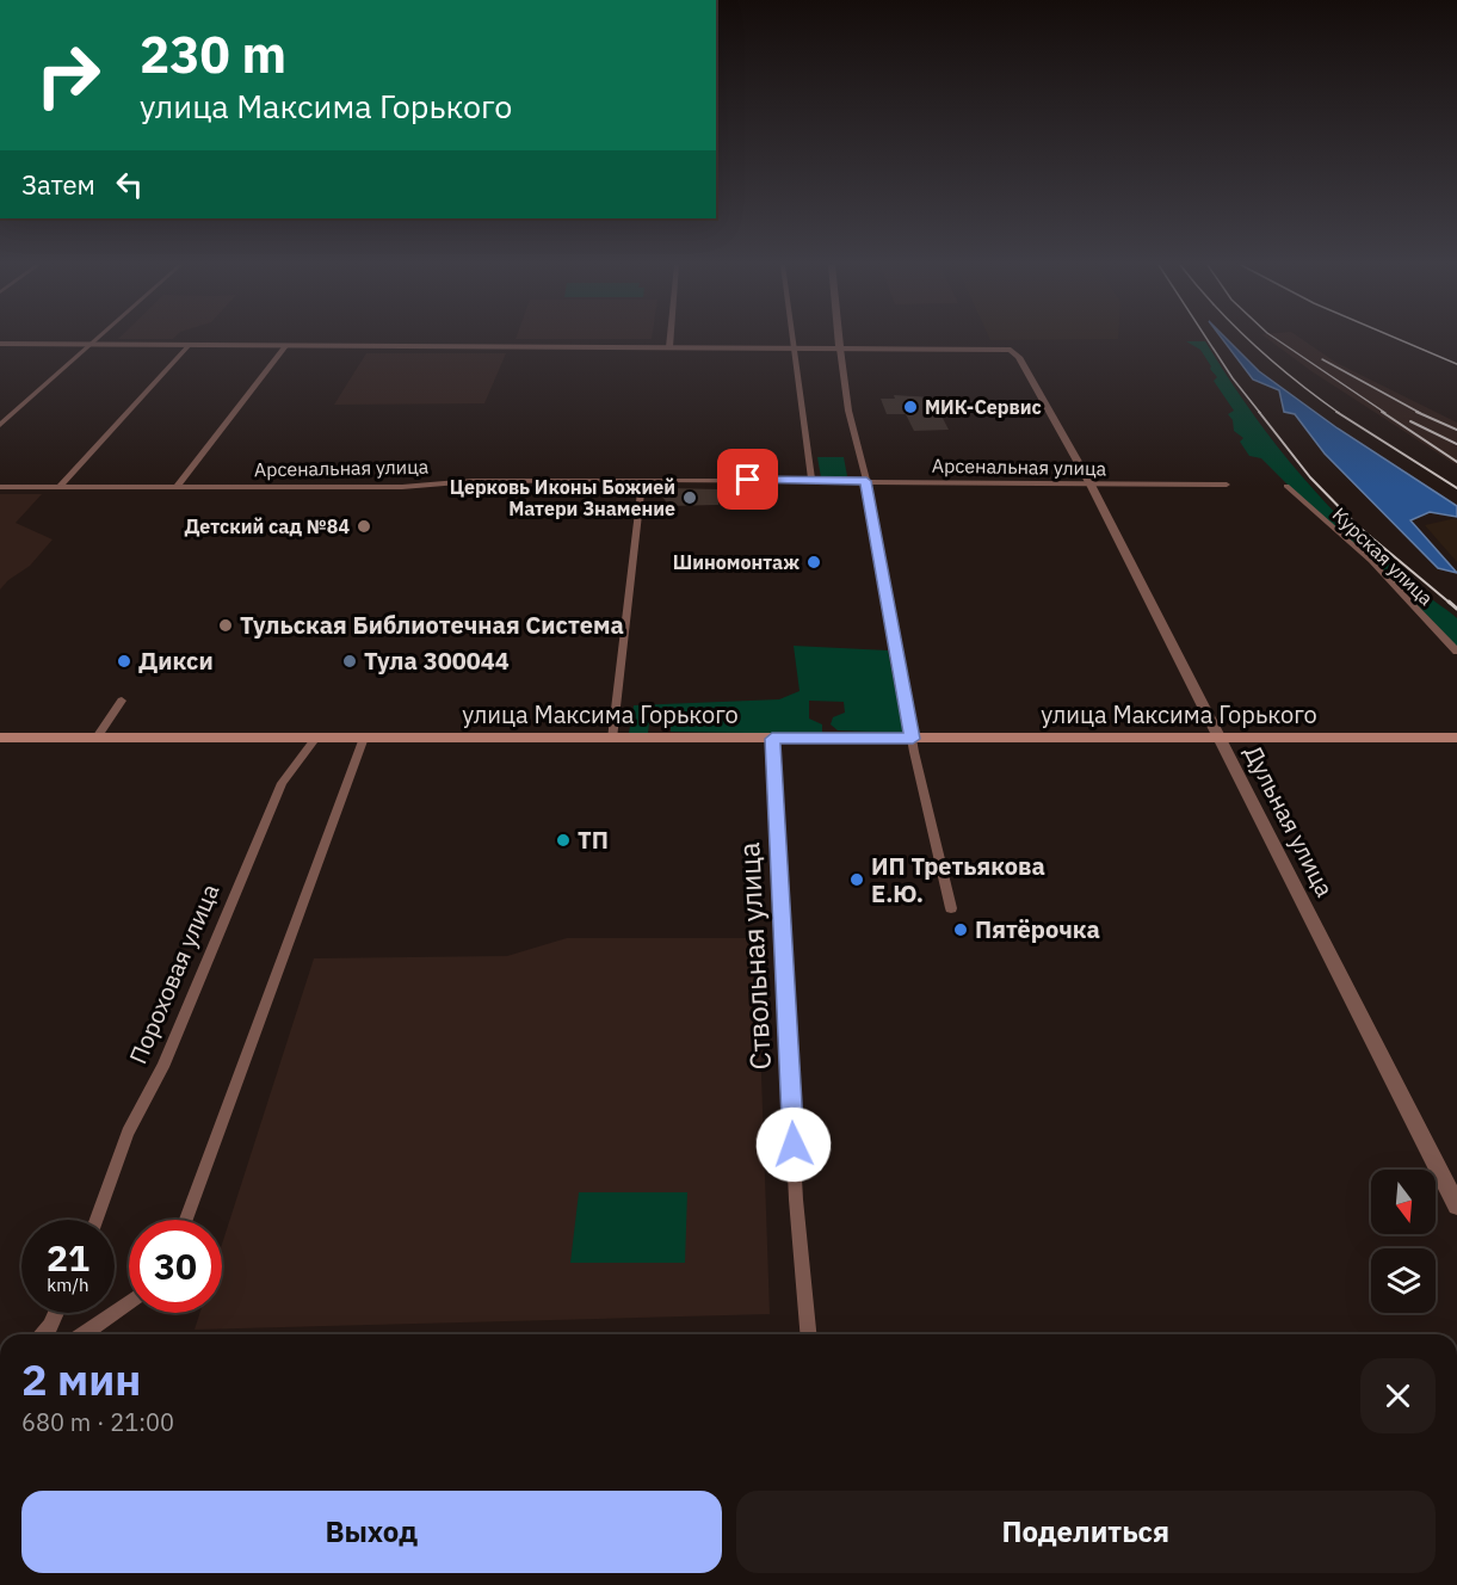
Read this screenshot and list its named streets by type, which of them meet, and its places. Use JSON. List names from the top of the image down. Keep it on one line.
{"streets":{"main road":["улица Максима Горького"],"street":["Арсенальная улица","Курская улица","Дульная улица","Ствольная улица","Пороховая улица"]},"crossings":[["Арсенальная улица","Дульная улица"],["улица Максима Горького","Дульная улица"],["улица Максима Горького","Ствольная улица"],["улица Максима Горького","Пороховая улица"]],"places":["МИК-Сервис","Церковь Иконы Божией Матери Знамение","Детский сад №84","Шиномонтаж","Тульская Библиотечная Система","Дикси","Тула 300044","ТП","ИП Третьякова Е.Ю.","Пятёрочка"],"north":"bottom","page":{"turn":["230 m","улица Максима Горького"],"then":"Затем","speed":"21 km/h","limit":"30","heading":["2 мин","680 m · 21:00"],"buttons":["Выход","Поделиться"]}}
